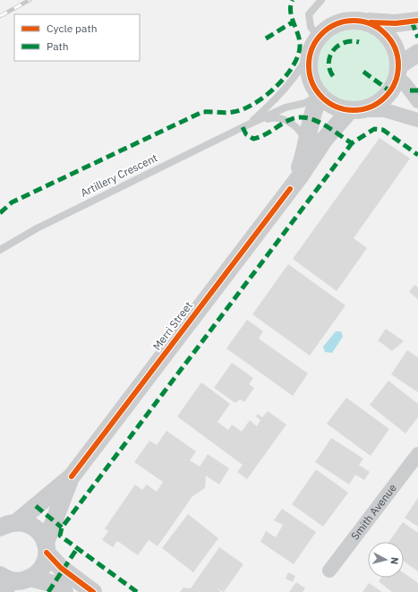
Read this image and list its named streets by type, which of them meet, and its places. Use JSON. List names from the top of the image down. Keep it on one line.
{"streets":{"street":["Merri Street","Smith Avenue"],"lane":["Artillery Crescent"]},"crossings":[["Artillery Crescent","Merri Street"]],"legend":["Cycle path","Path"],"north":"right"}
